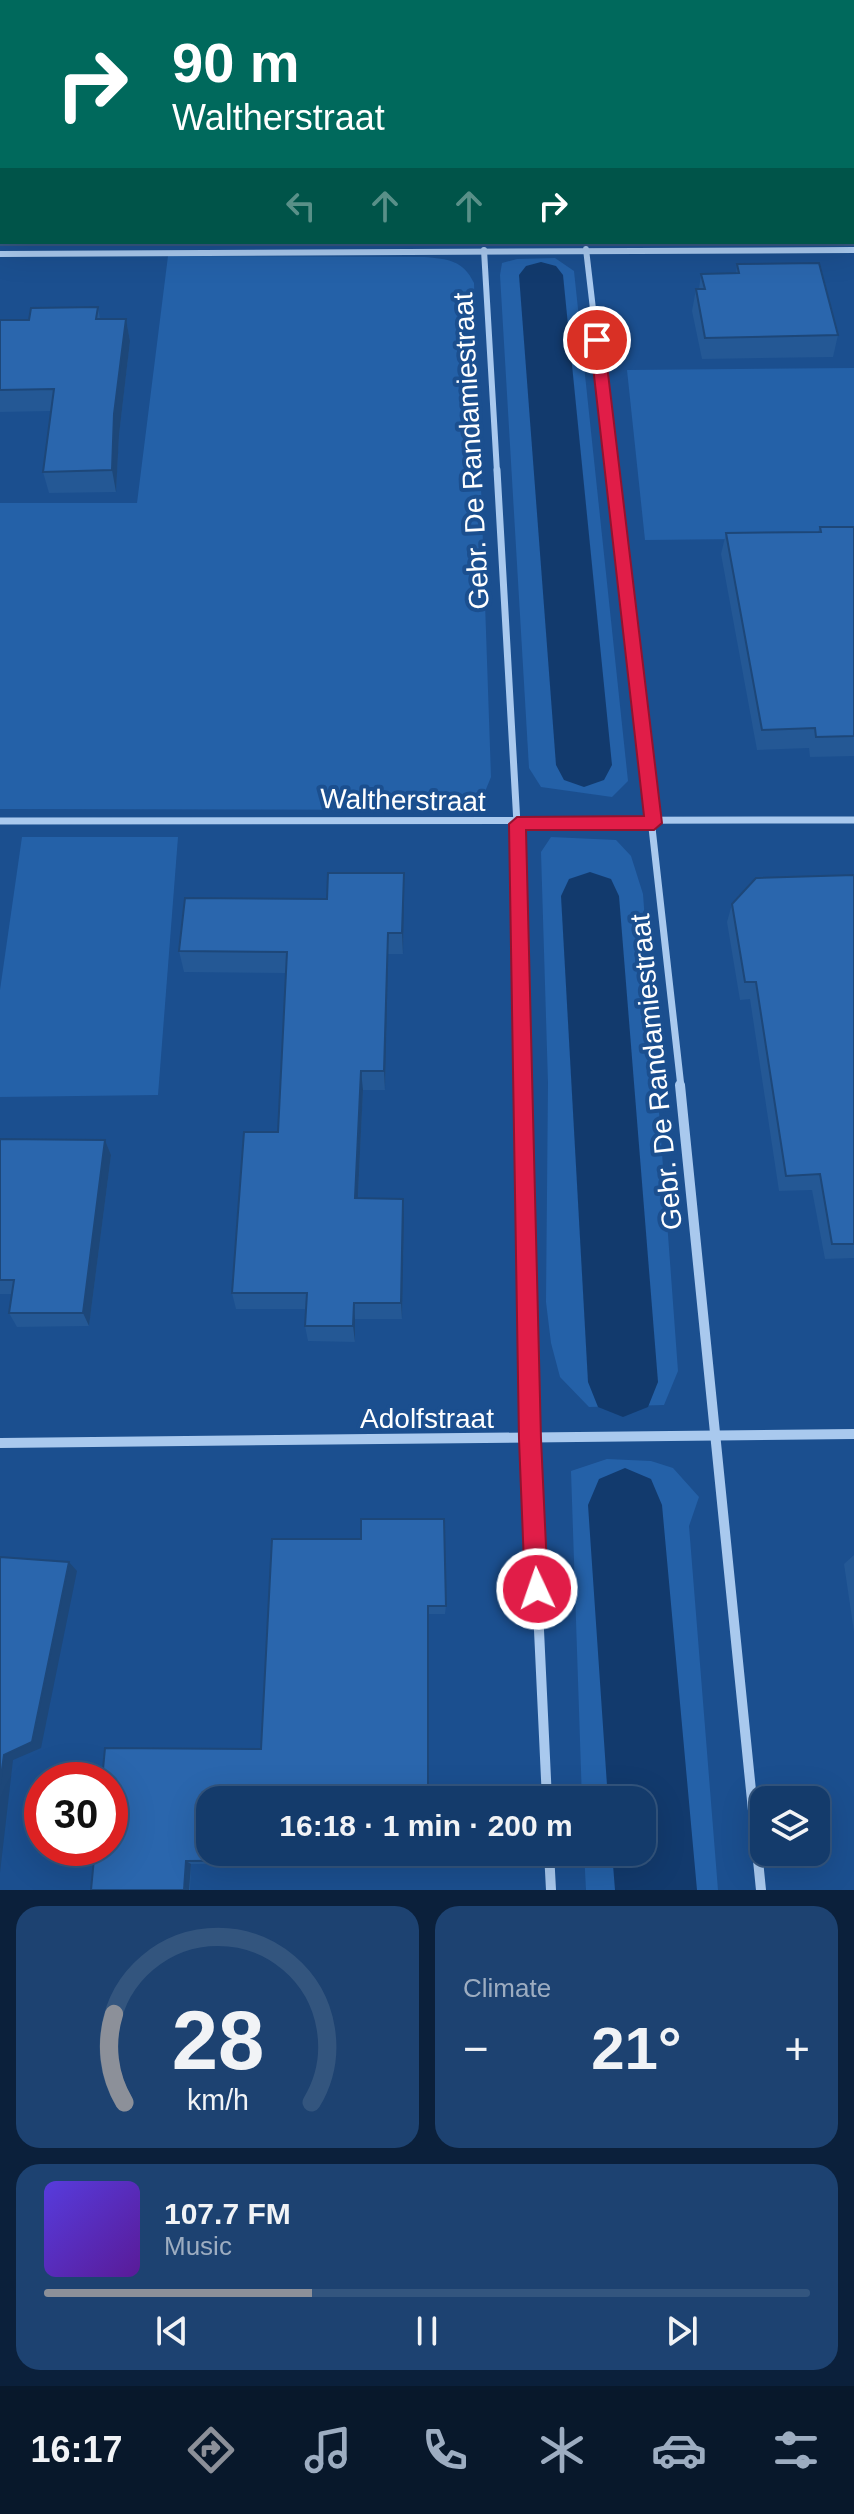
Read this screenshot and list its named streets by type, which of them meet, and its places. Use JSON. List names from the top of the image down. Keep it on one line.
{"streets":{"street":["Gebr. De Randamiestraat","Waltherstraat","Adolfstraat"]},"crossings":[["Gebr. De Randamiestraat","Waltherstraat"],["Gebr. De Randamiestraat","Adolfstraat"]],"page":{"turn":["90 m","Waltherstraat"],"limit":"30","trip":"16:18 · 1 min · 200 m","tile":"Climate","heat":["−","21°","+"],"song":["107.7 FM","Music"],"tabs":"16:17","gauge":["28","km/h"]}}
